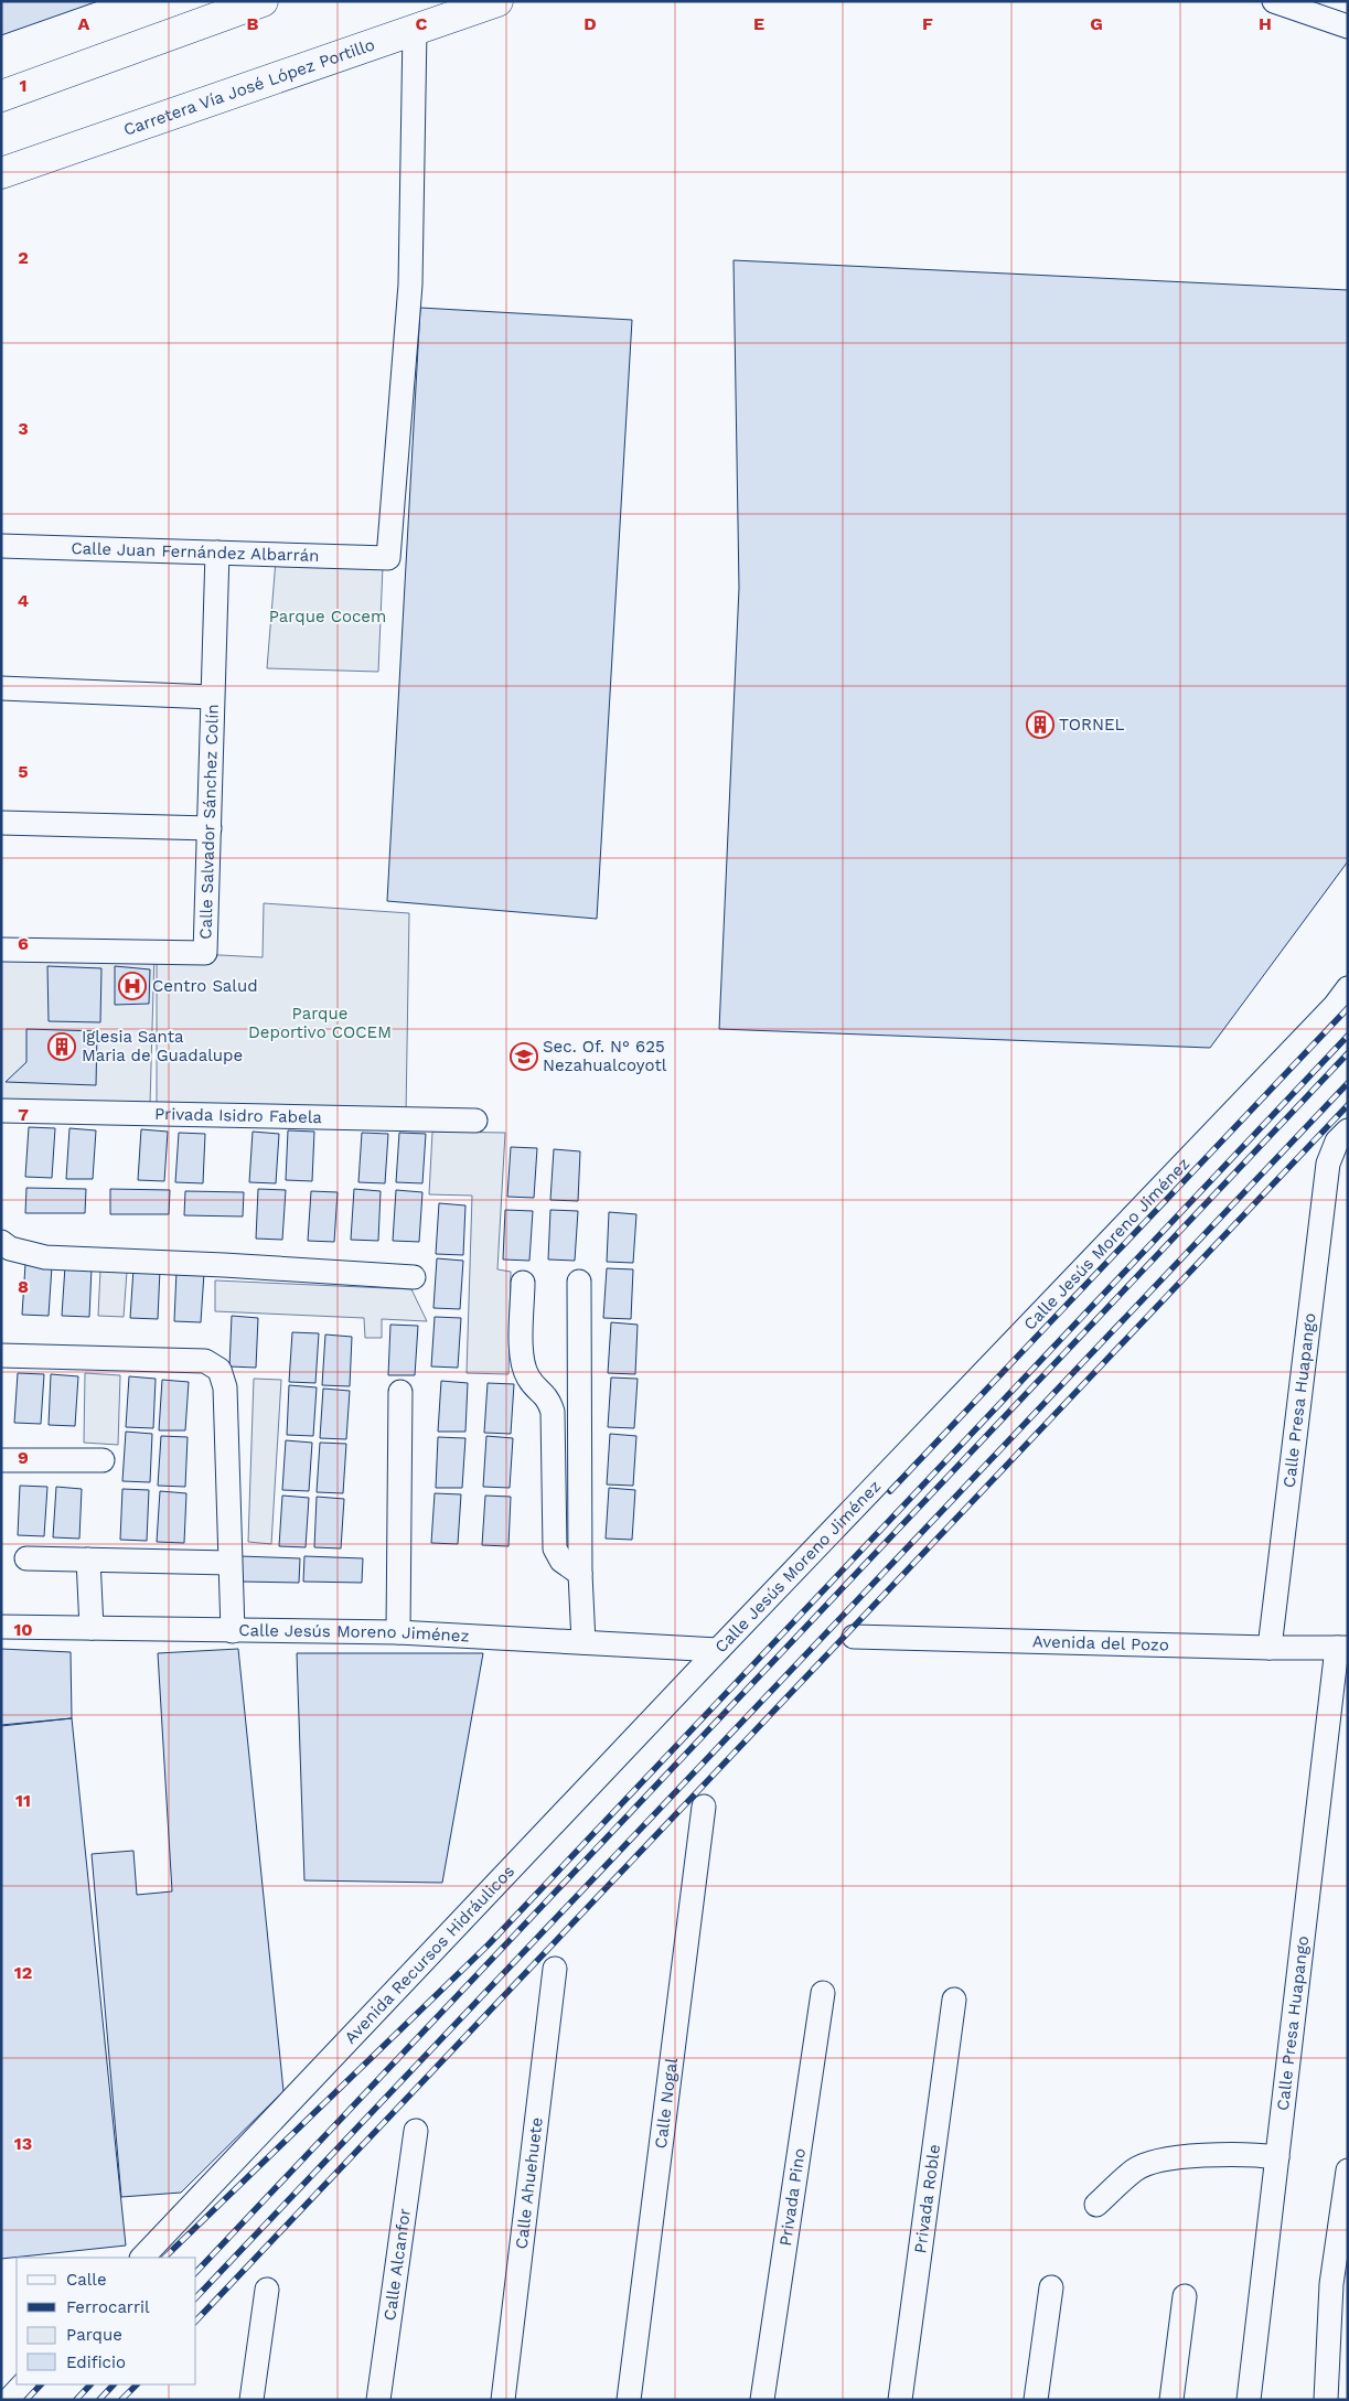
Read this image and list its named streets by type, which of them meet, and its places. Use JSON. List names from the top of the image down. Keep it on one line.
{"streets":{"main road":["Carretera Vía José López Portillo"],"street":["Calle Juan Fernández Albarrán","Calle Salvador Sánchez Colín","Privada Isidro Fabela","Calle Jesús Moreno Jiménez","Calle Presa Huapango","Avenida del Pozo","Avenida Recursos Hidráulicos","Calle Nogal","Calle Ahuehuete","Privada Pino","Privada Roble","Calle Alcanfor"]},"crossings":[["Carretera Vía José López Portillo","Calle Juan Fernández Albarrán"],["Calle Juan Fernández Albarrán","Calle Salvador Sánchez Colín"],["Calle Jesús Moreno Jiménez","Avenida Recursos Hidráulicos"],["Calle Presa Huapango","Avenida del Pozo"]],"parks":["Parque Cocem","Parque Deportivo COCEM"],"places":{"building":["TORNEL","Iglesia Santa Maria de Guadalupe"],"hospital":["Centro Salud"],"school or university":["Sec. Of. N° 625 Nezahualcoyotl"]},"legend":["Calle","Ferrocarril","Parque","Edificio"],"grid":{"columns":["A","B","C","D","E","F","G","H"],"rows":["1","2","3","4","5","6","7","8","9","10","11","12","13"]}}
